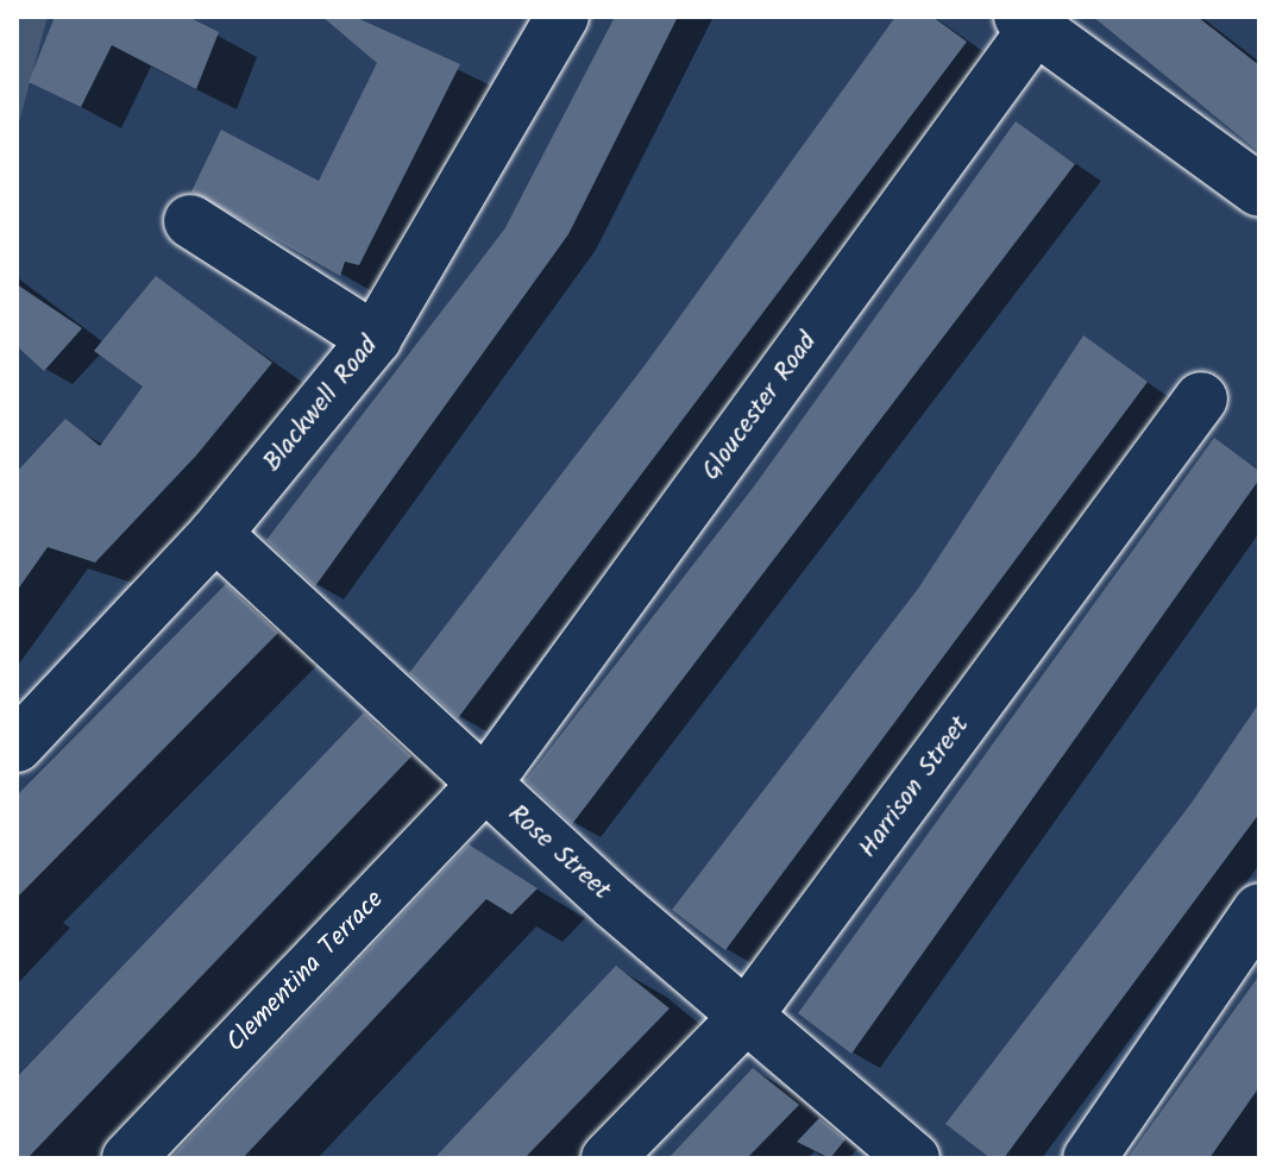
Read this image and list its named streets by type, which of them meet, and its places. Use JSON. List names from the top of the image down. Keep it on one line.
{"streets":{"street":["Blackwell Road","Gloucester Road","Harrison Street","Rose Street","Clementina Terrace"]},"crossings":[["Blackwell Road","Rose Street"],["Gloucester Road","Rose Street"],["Gloucester Road","Clementina Terrace"],["Harrison Street","Rose Street"],["Rose Street","Clementina Terrace"]]}
